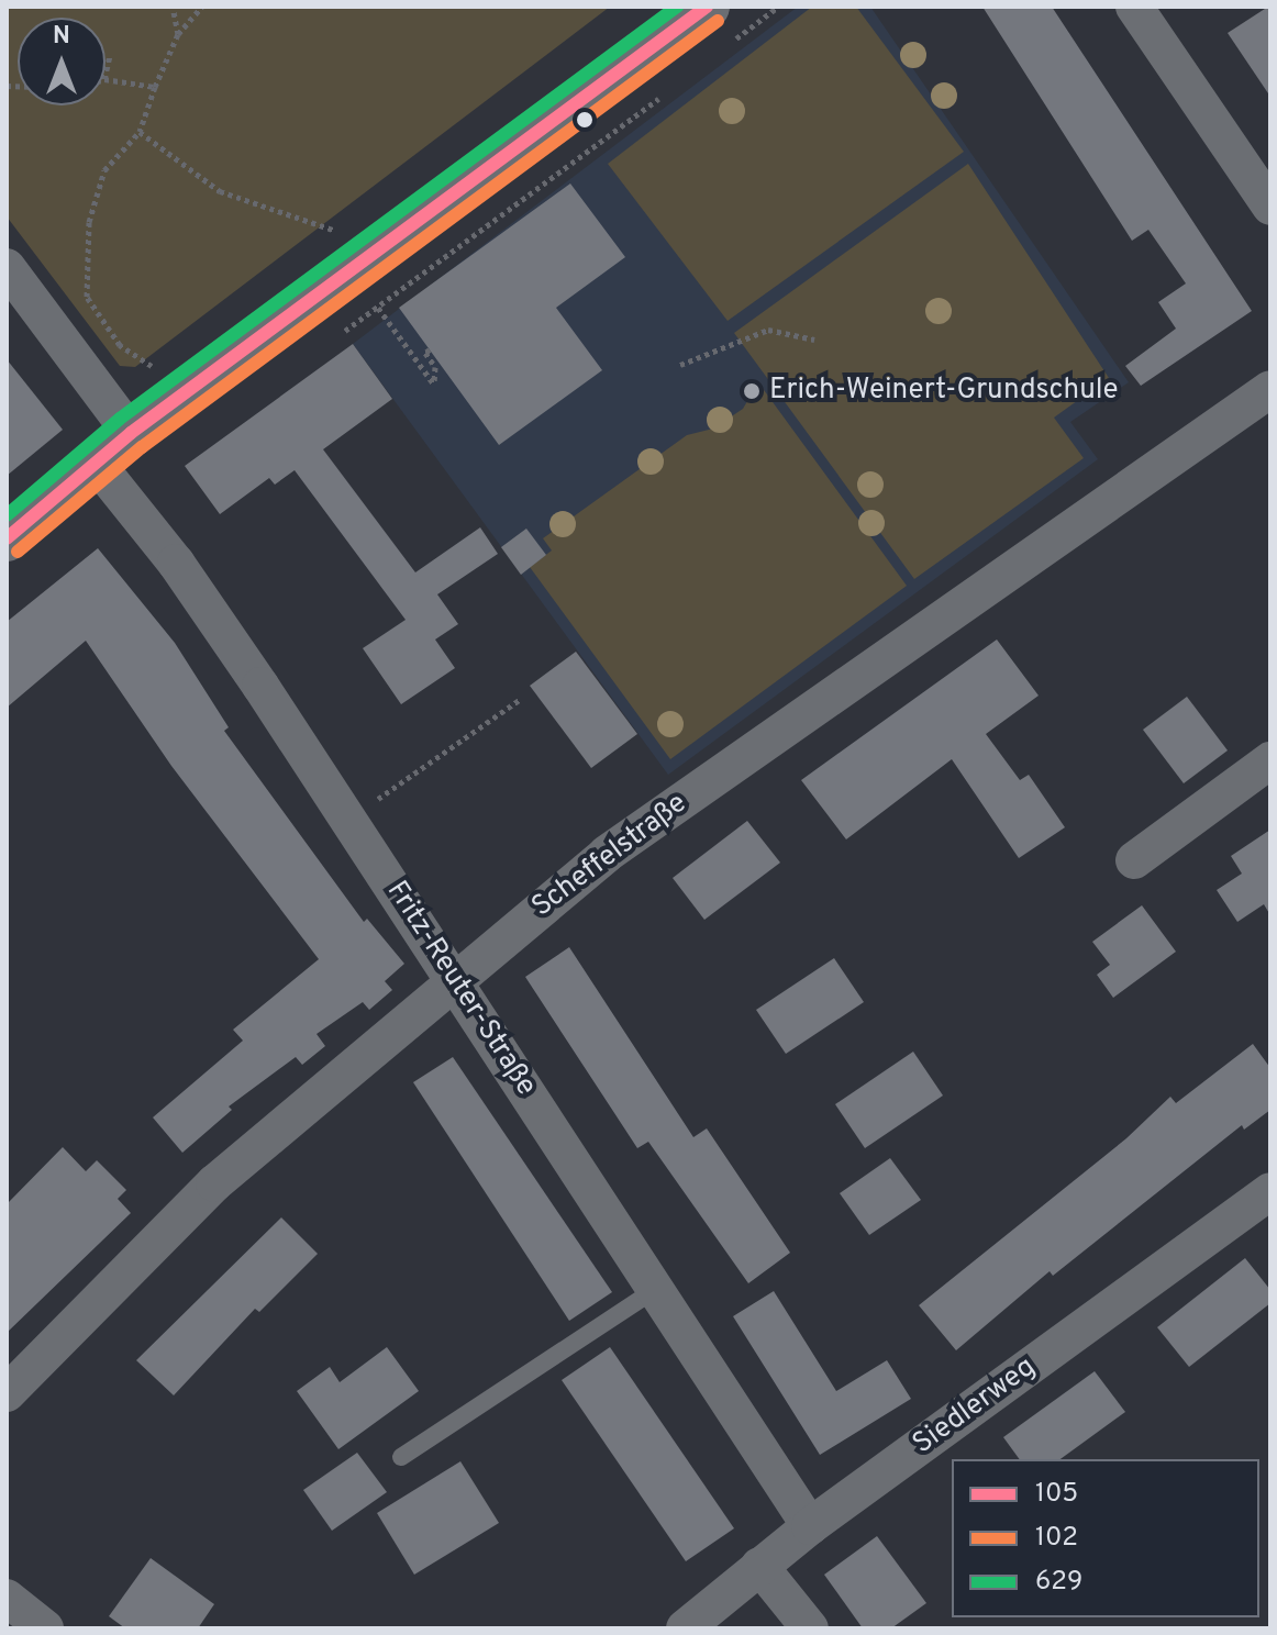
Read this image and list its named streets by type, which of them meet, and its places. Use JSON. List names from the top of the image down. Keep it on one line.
{"streets":{"street":["Scheffelstraße","Fritz-Reuter-Straße","Siedlerweg"]},"crossings":[["Scheffelstraße","Fritz-Reuter-Straße"],["Fritz-Reuter-Straße","Siedlerweg"]],"places":["Erich-Weinert-Grundschule"],"lines":["transit line 105","transit line 629","transit line 102"],"legend":["105","102","629"],"north":"top"}
